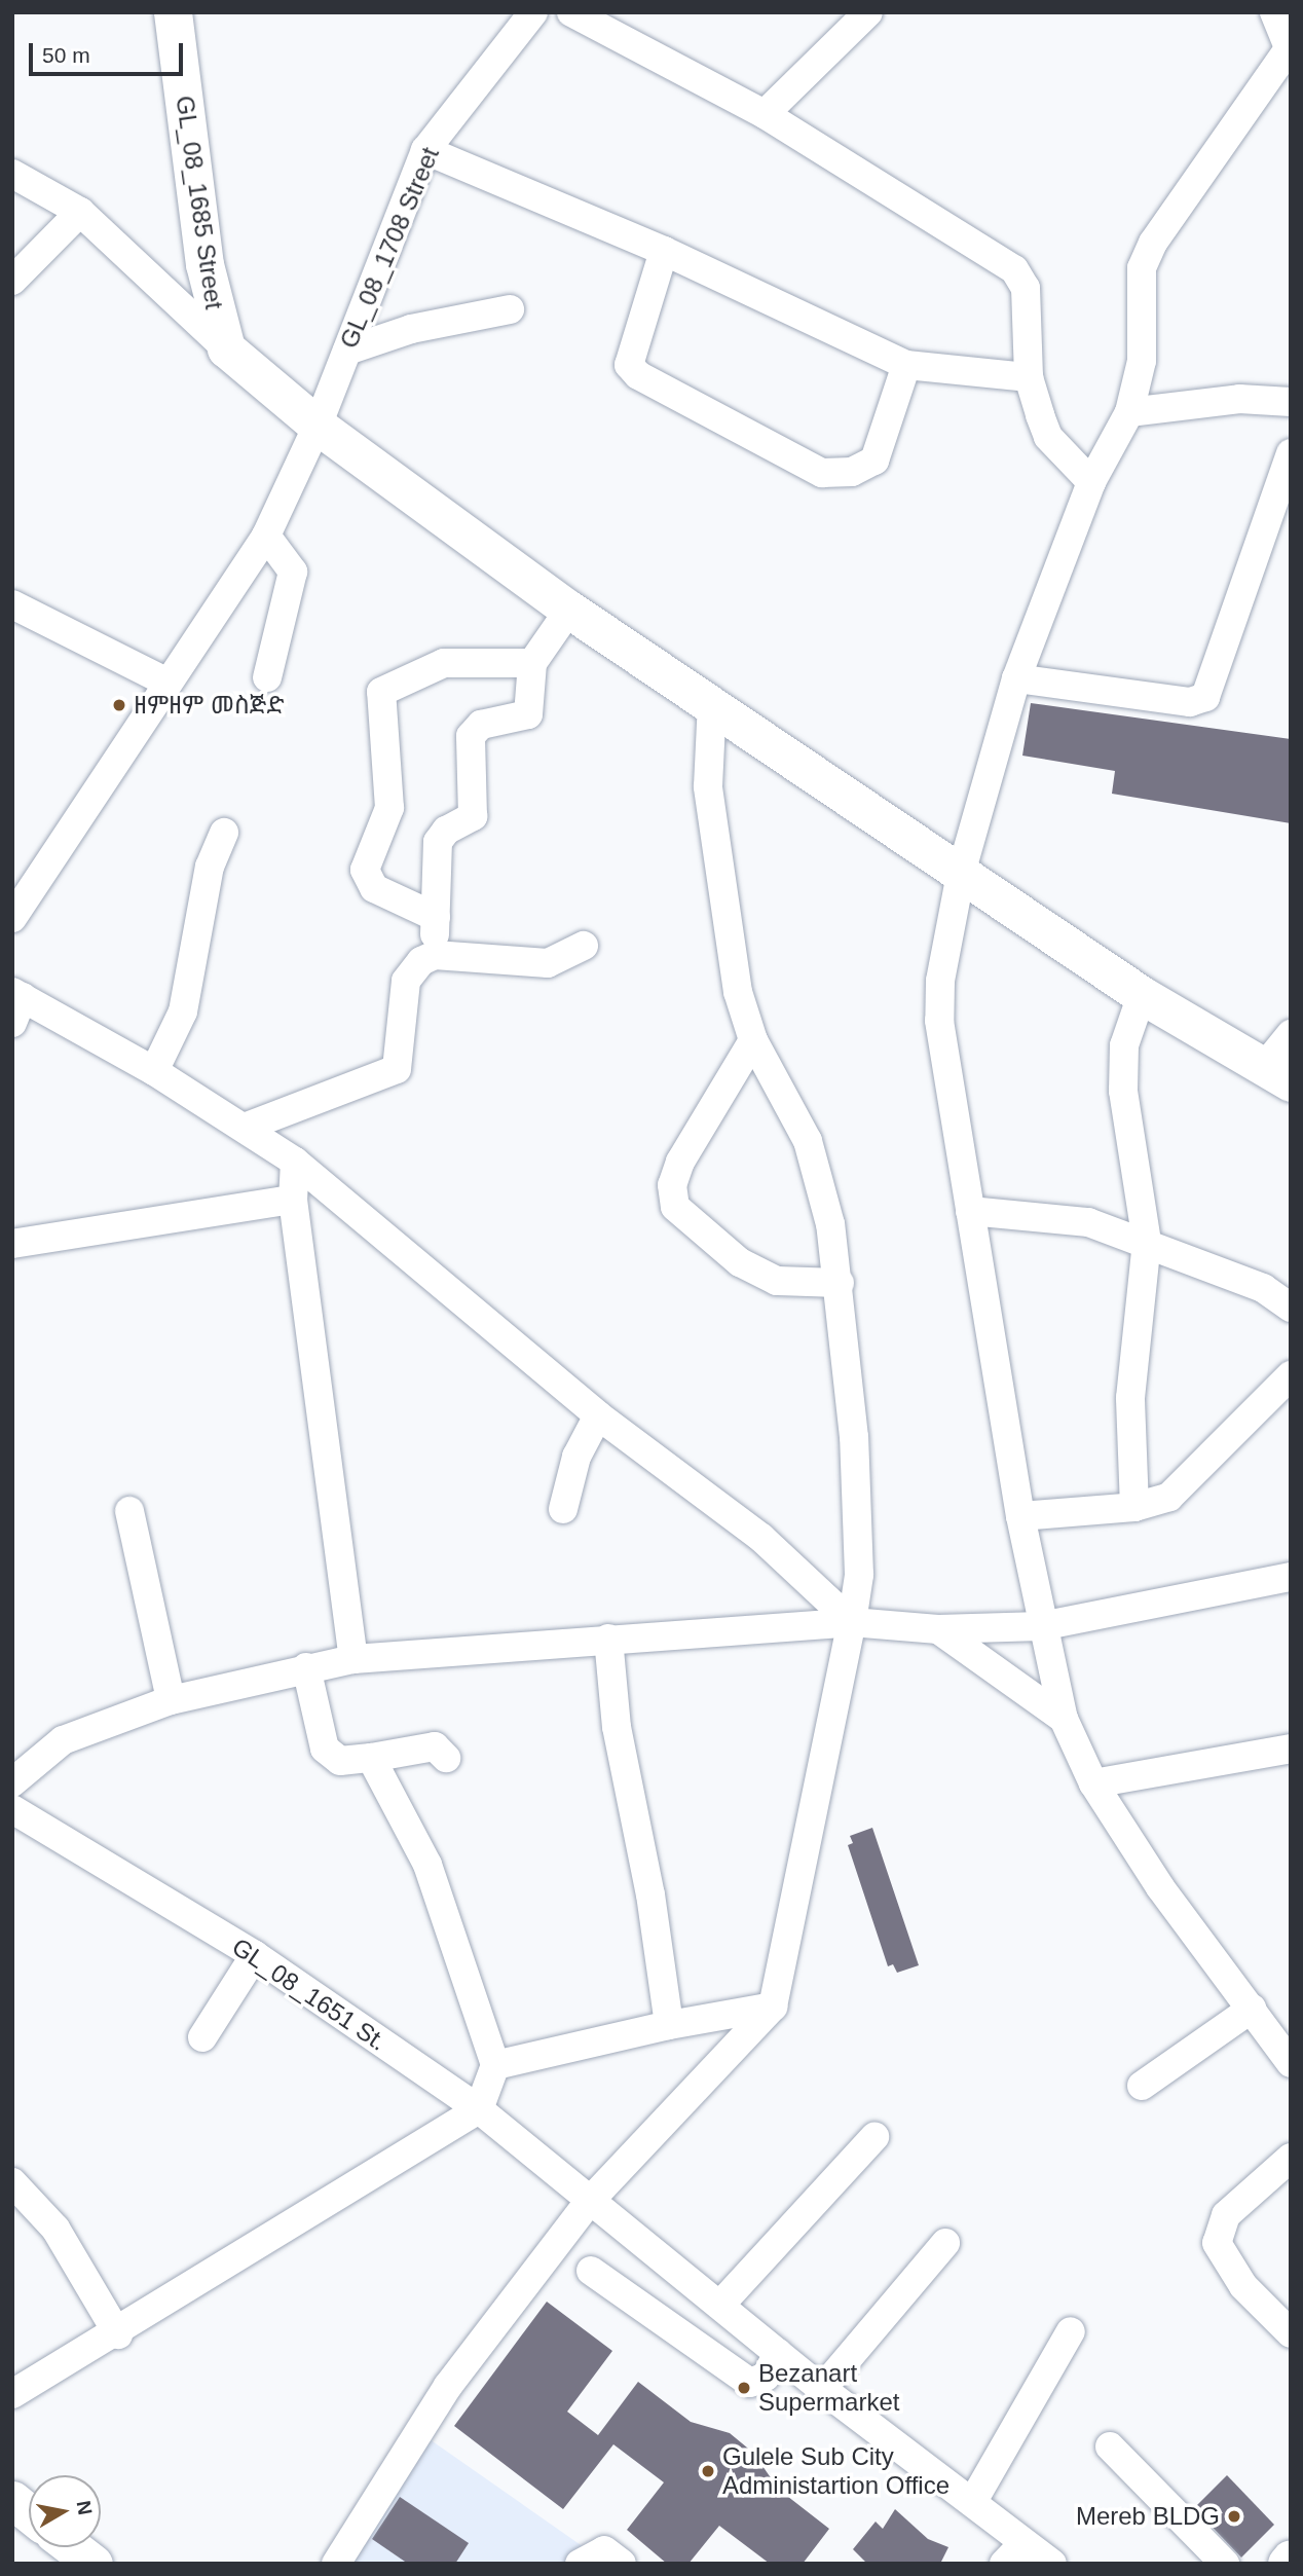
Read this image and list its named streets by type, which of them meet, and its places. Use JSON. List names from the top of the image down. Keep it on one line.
{"streets":{"main road":["GL_08_1685 Street"],"street":["GL_08_1708 Street","GL_08_1651 St."]},"places":["ዘምዘም መስጅድ","Bezanart Supermarket","Gulele Sub City Administartion Office","Mereb BLDG"],"scale_bar":"50 m","north":"right"}
